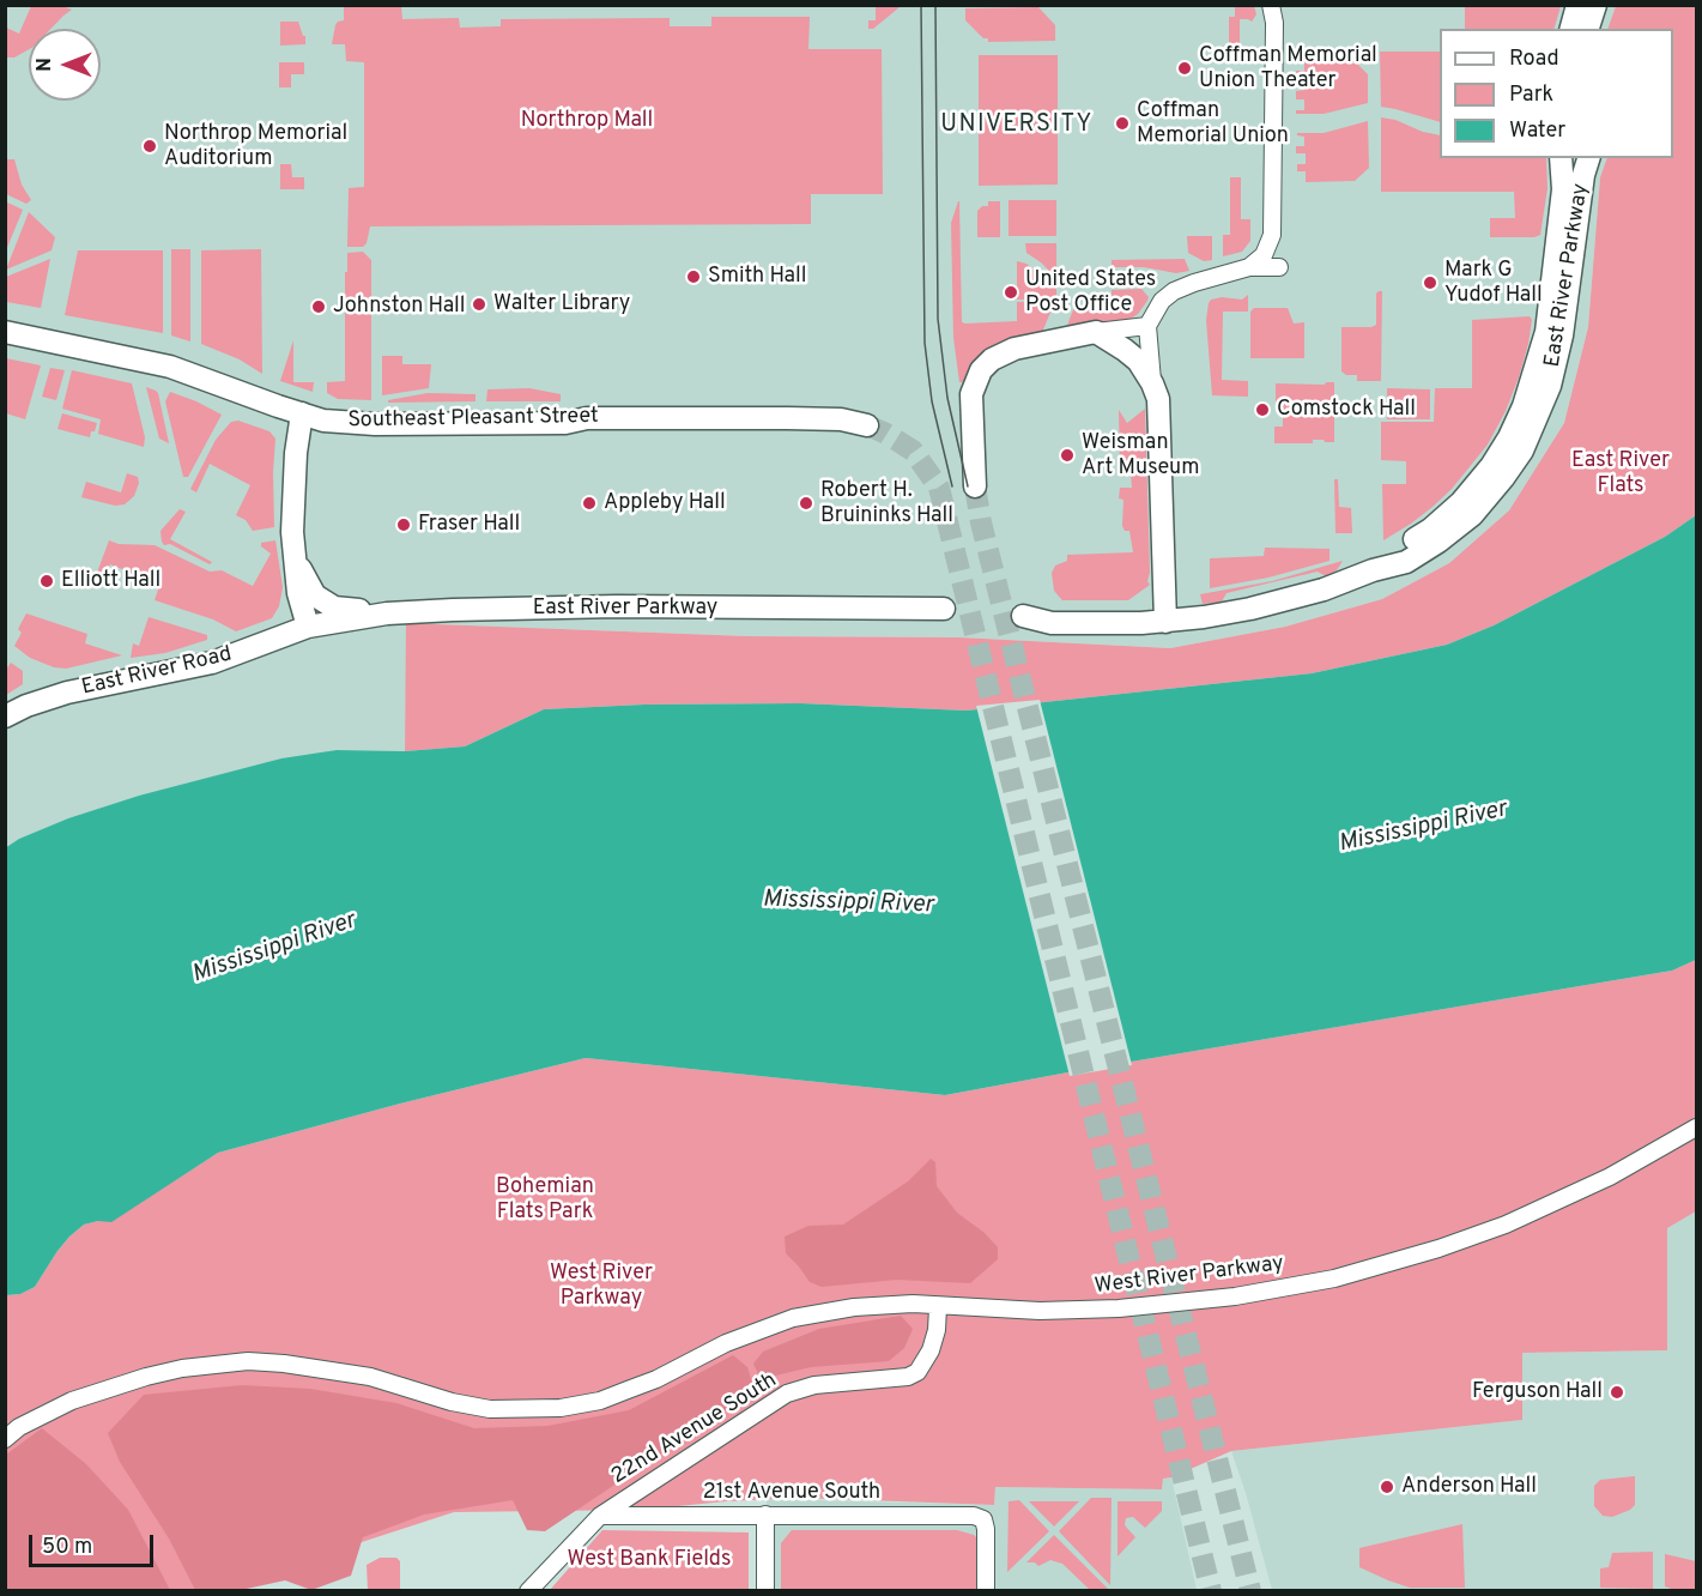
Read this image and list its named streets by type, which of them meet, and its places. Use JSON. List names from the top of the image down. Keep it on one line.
{"streets":{"street":["East River Parkway","Southeast Pleasant Street","East River Road","West River Parkway","22nd Avenue South","21st Avenue South"]},"crossings":[["East River Parkway","East River Road"],["West River Parkway","22nd Avenue South"],["22nd Avenue South","21st Avenue South"]],"districts":["UNIVERSITY"],"water":["Mississippi River"],"parks":["Northrop Mall","East River Flats","Bohemian Flats Park","West River Parkway","West Bank Fields"],"places":["Coffman Memorial Union Theater","Coffman Memorial Union","Northrop Memorial Auditorium","Smith Hall","Mark G Yudof Hall","United States Post Office","Walter Library","Johnston Hall","Comstock Hall","Weisman Art Museum","Appleby Hall","Robert H. Bruininks Hall","Fraser Hall","Elliott Hall","Ferguson Hall","Anderson Hall"],"legend":["Road","Park","Water"],"scale_bar":"50 m","north":"left"}
